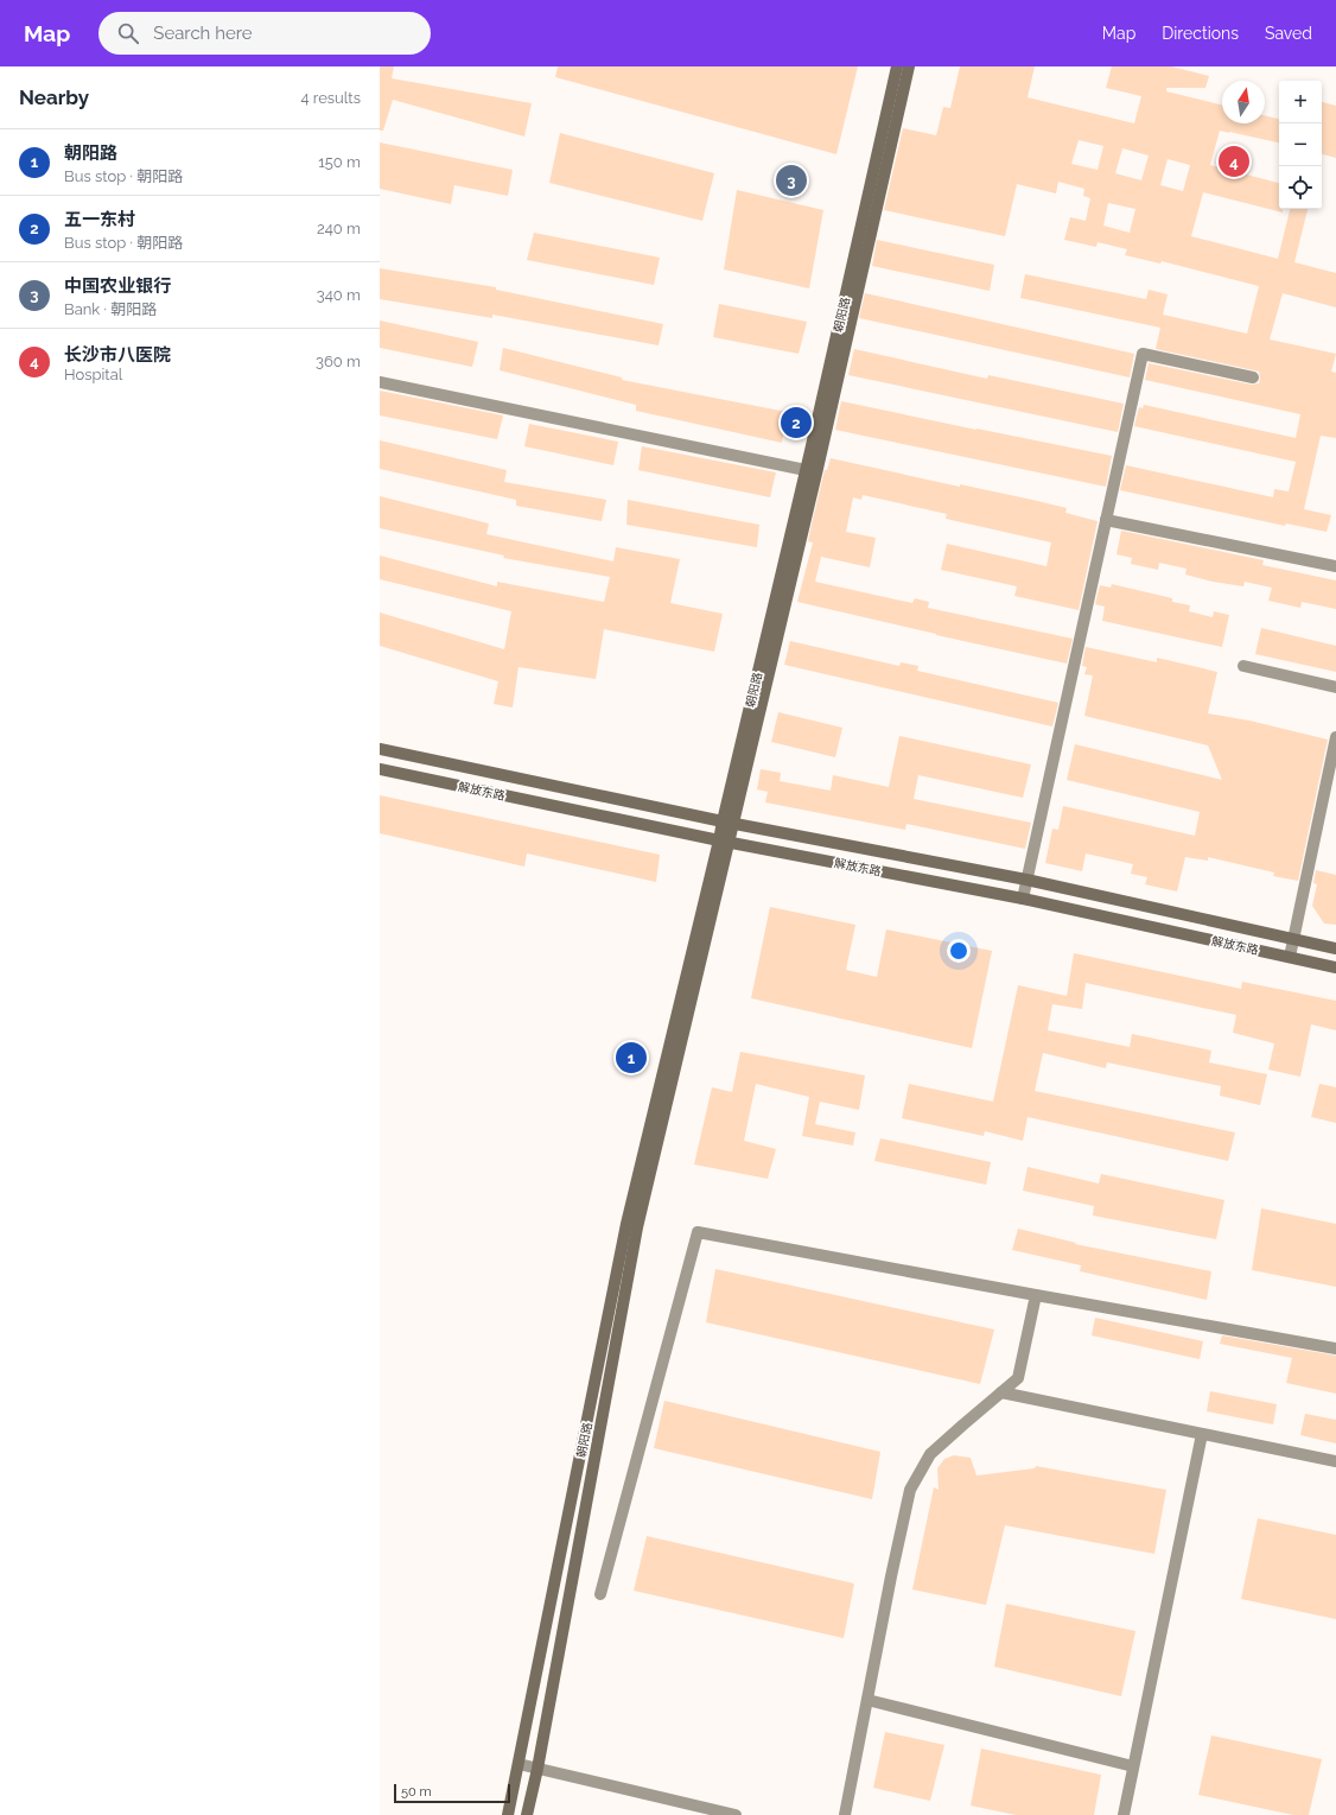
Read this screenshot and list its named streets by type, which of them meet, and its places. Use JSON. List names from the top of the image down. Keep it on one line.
{"streets":{"street":["朝阳路","解放东路"]},"crossings":[["朝阳路","解放东路"]],"scale_bar":"50 m","north":"top","page":{"header":"Map","search":"Search here","nav":["Map","Directions","Saved"],"heading":["Nearby","4 results"],"map_buttons":["+","−"],"list":[{"mark":"1","name":"朝阳路","note":"Bus stop · 朝阳路","value":"150 m"},{"mark":"2","name":"五一东村","note":"Bus stop · 朝阳路","value":"240 m"},{"mark":"3","name":"中国农业银行","note":"Bank · 朝阳路","value":"340 m"},{"mark":"4","name":"长沙市八医院","note":"Hospital","value":"360 m"}],"pins":["4","3","2","1"],"scale":"50 m"}}
